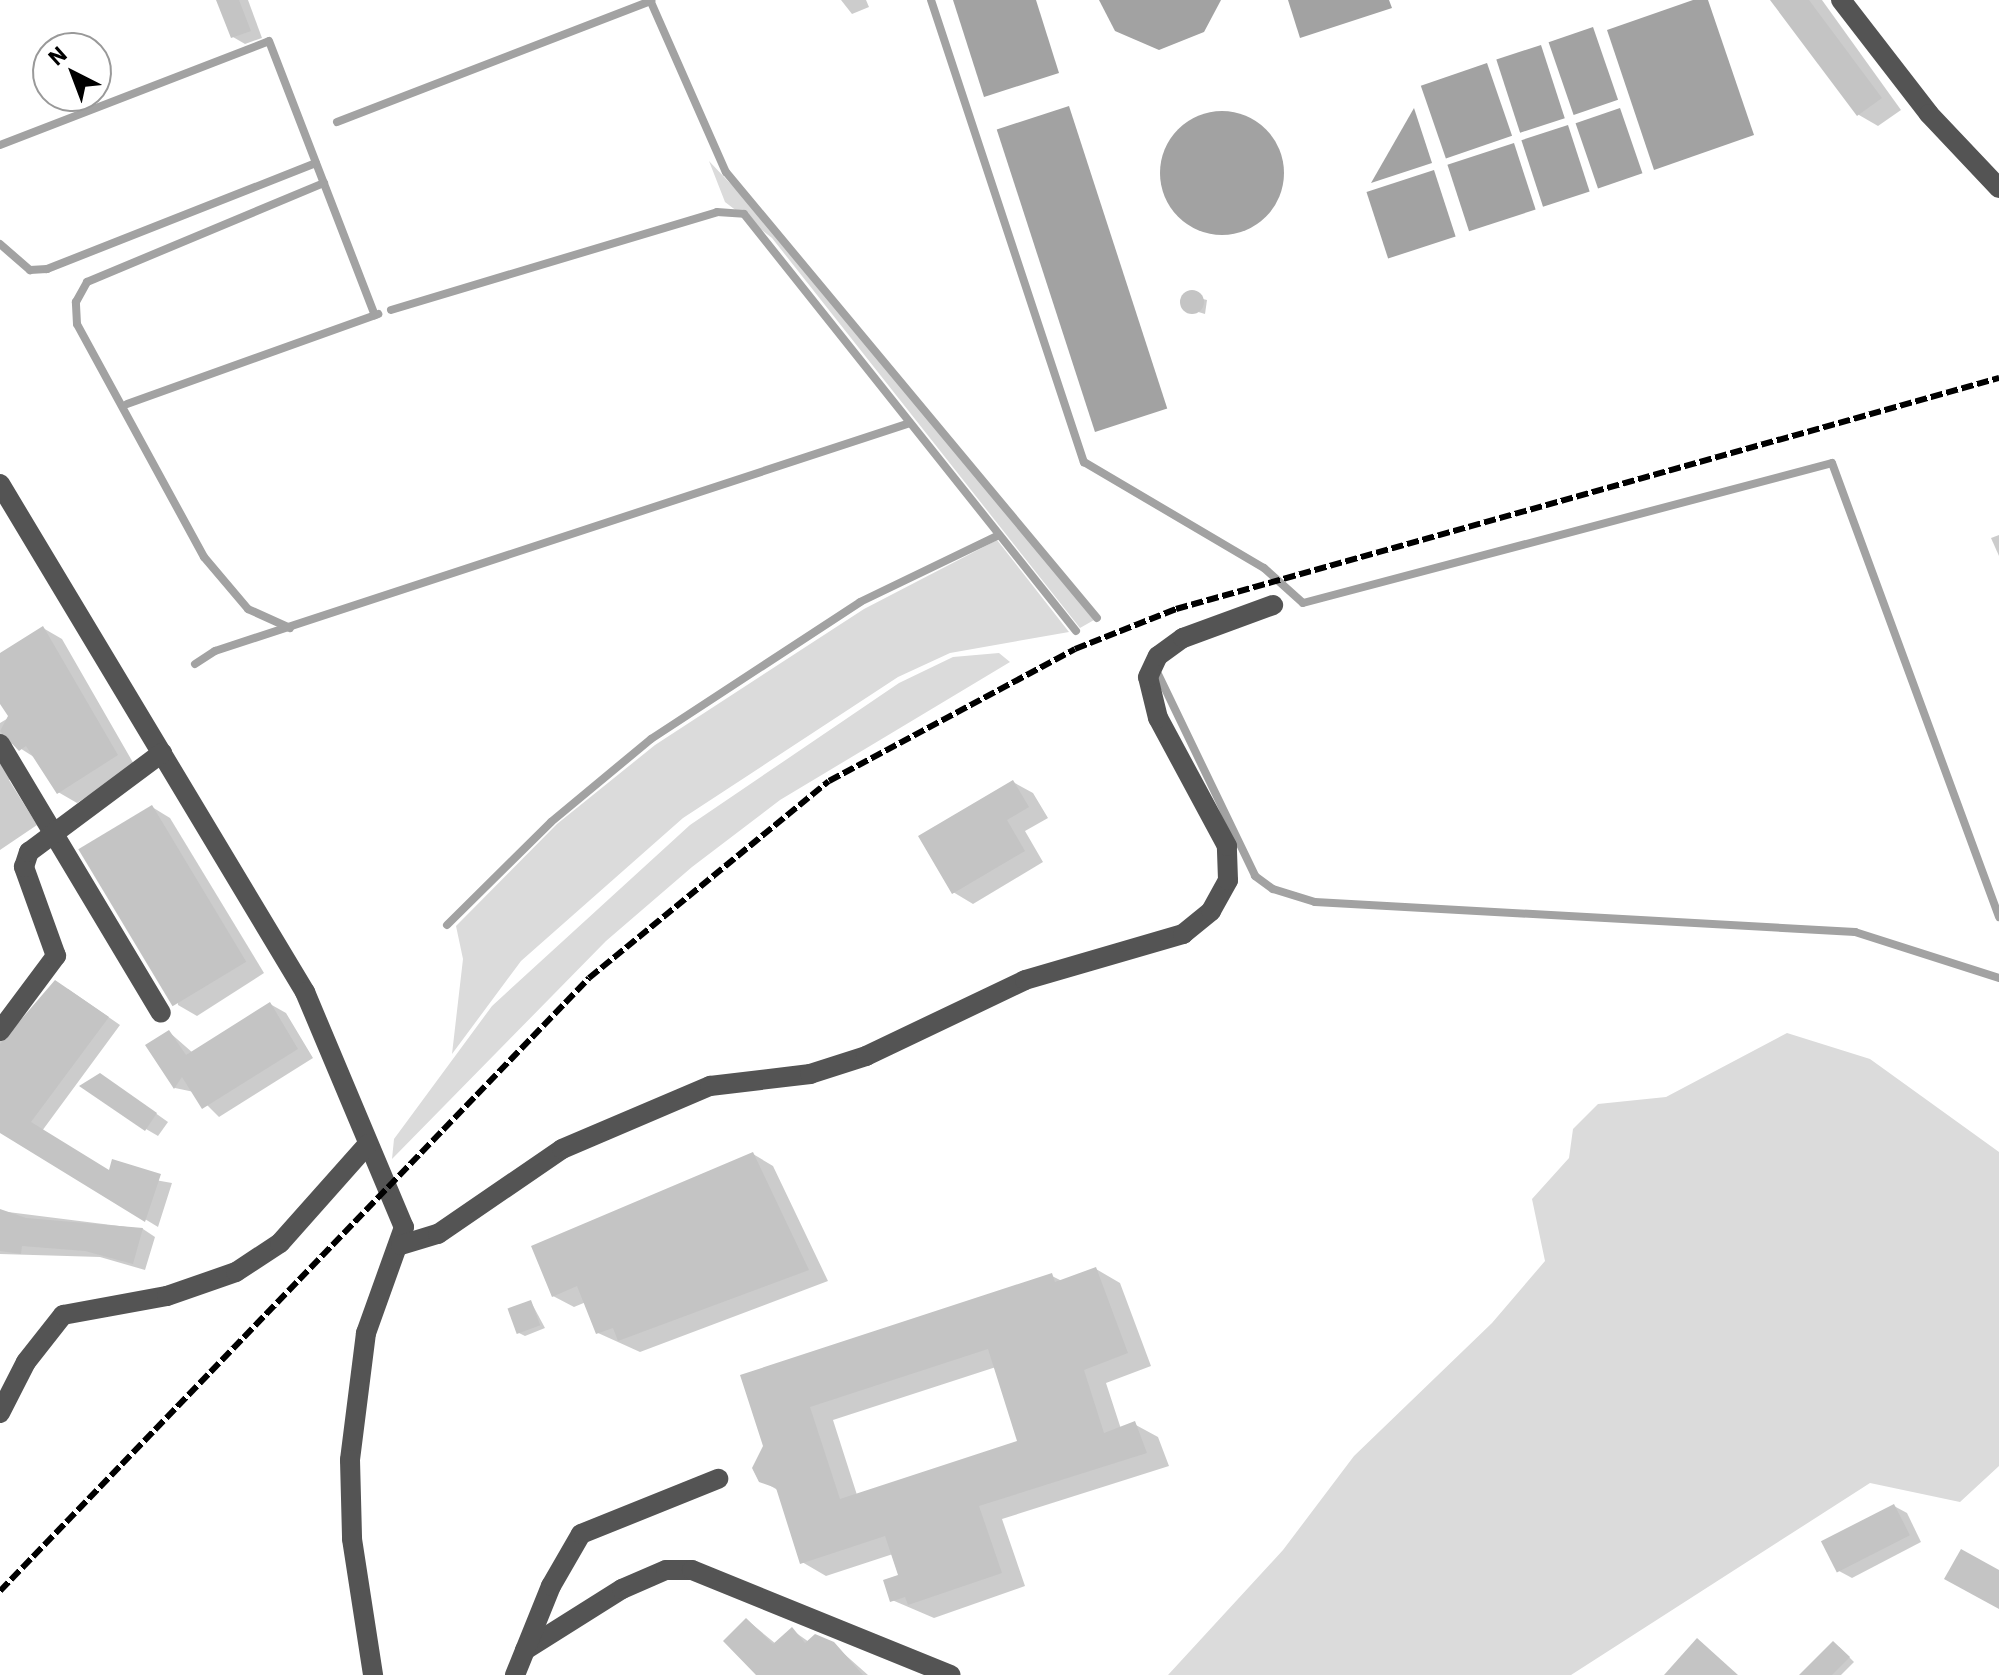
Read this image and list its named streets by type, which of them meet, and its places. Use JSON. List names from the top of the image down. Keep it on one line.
{"north":"top left"}
